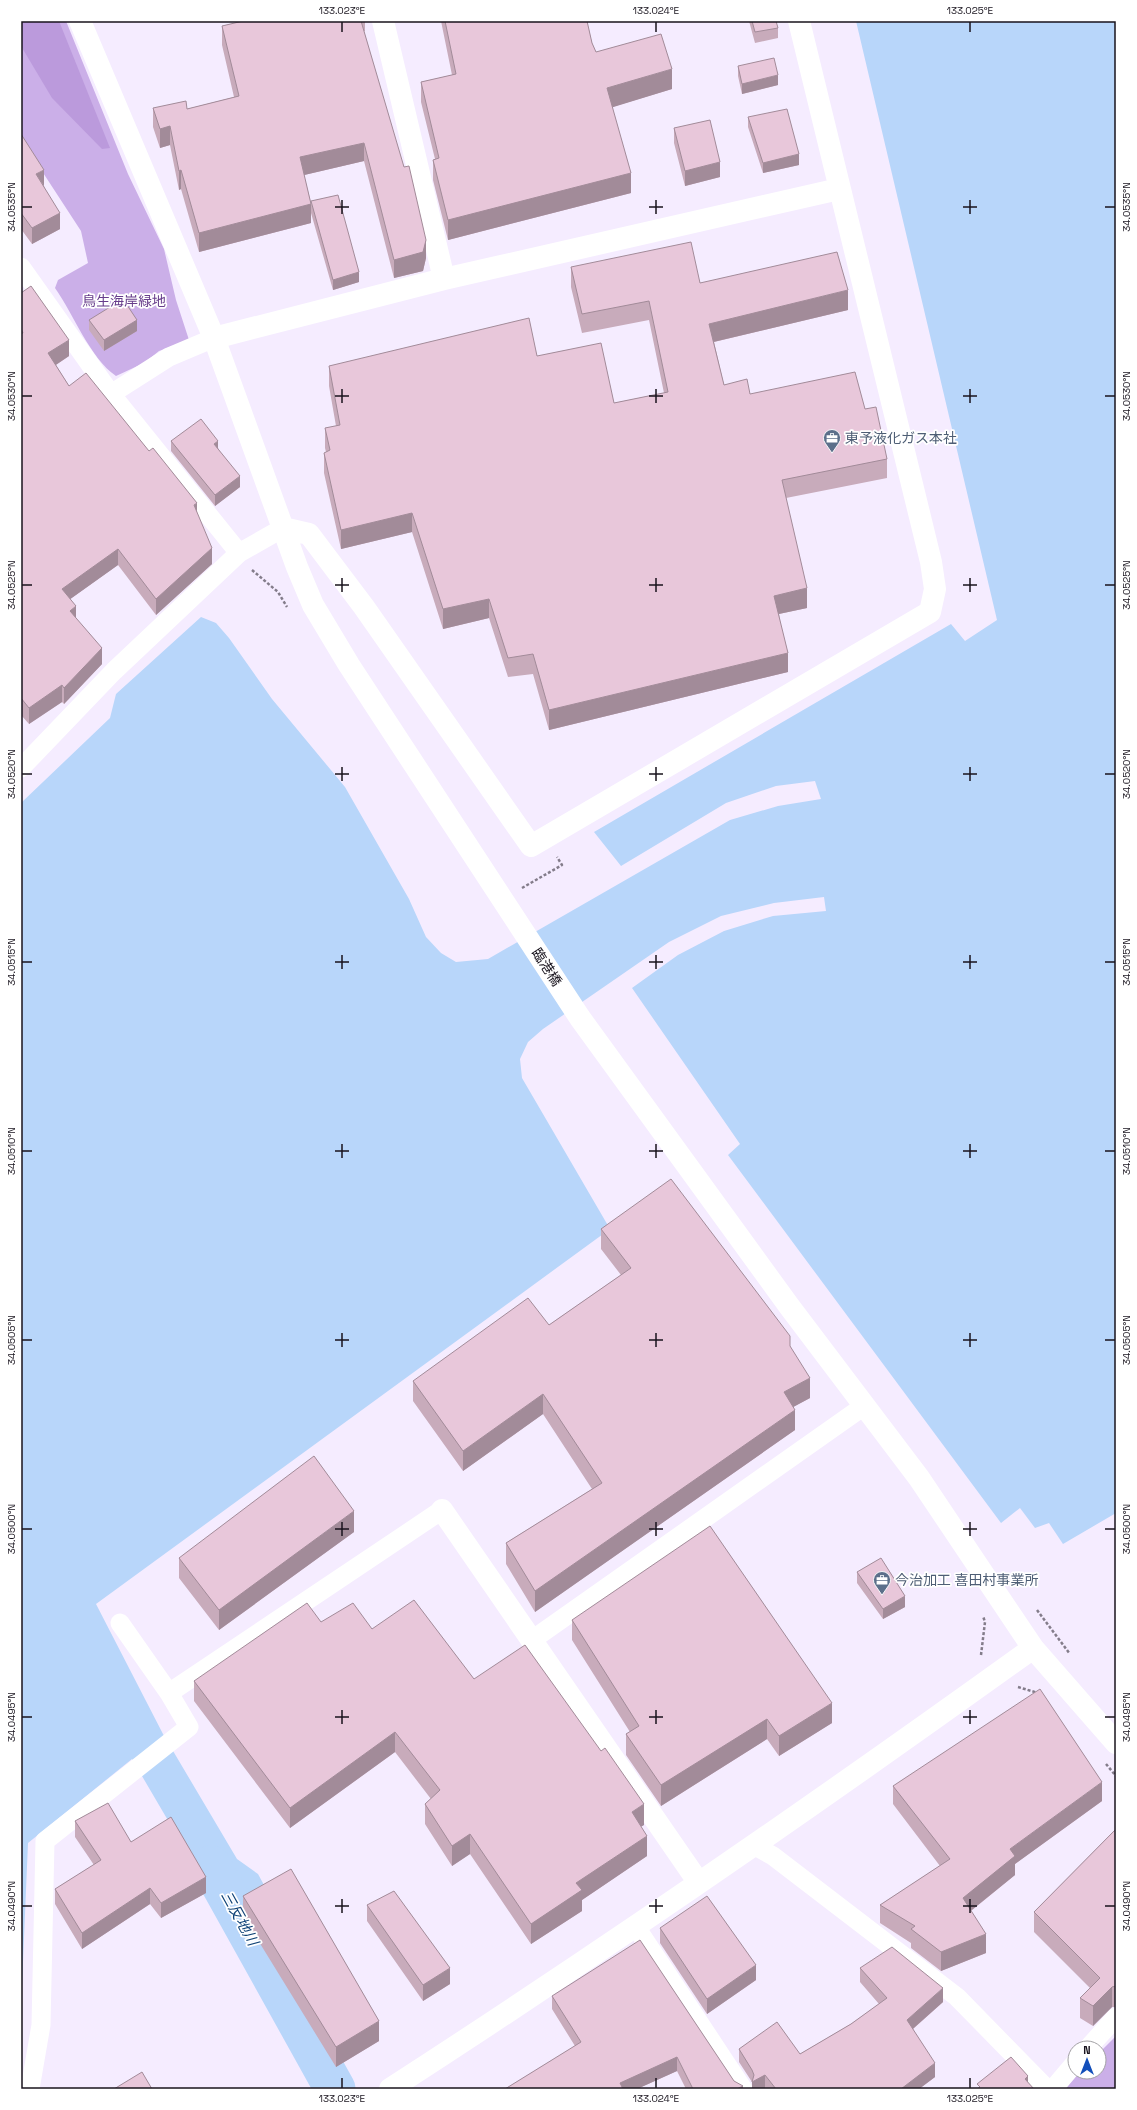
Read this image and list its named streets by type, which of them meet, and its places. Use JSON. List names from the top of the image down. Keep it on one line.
{"streets":{"street":["臨港橋"]},"water":["三反地川"],"parks":["鳥生海岸緑地"],"places":{"office":["東予液化ガス本社","今治加工 喜田村事業所"]},"north":"top","coordinates":["133.023°E","133.024°E","133.025°E","34.0535°N","34.0530°N","34.0525°N","34.0520°N","34.0515°N","34.0510°N","34.0505°N","34.0500°N","34.0495°N","34.0490°N"]}
